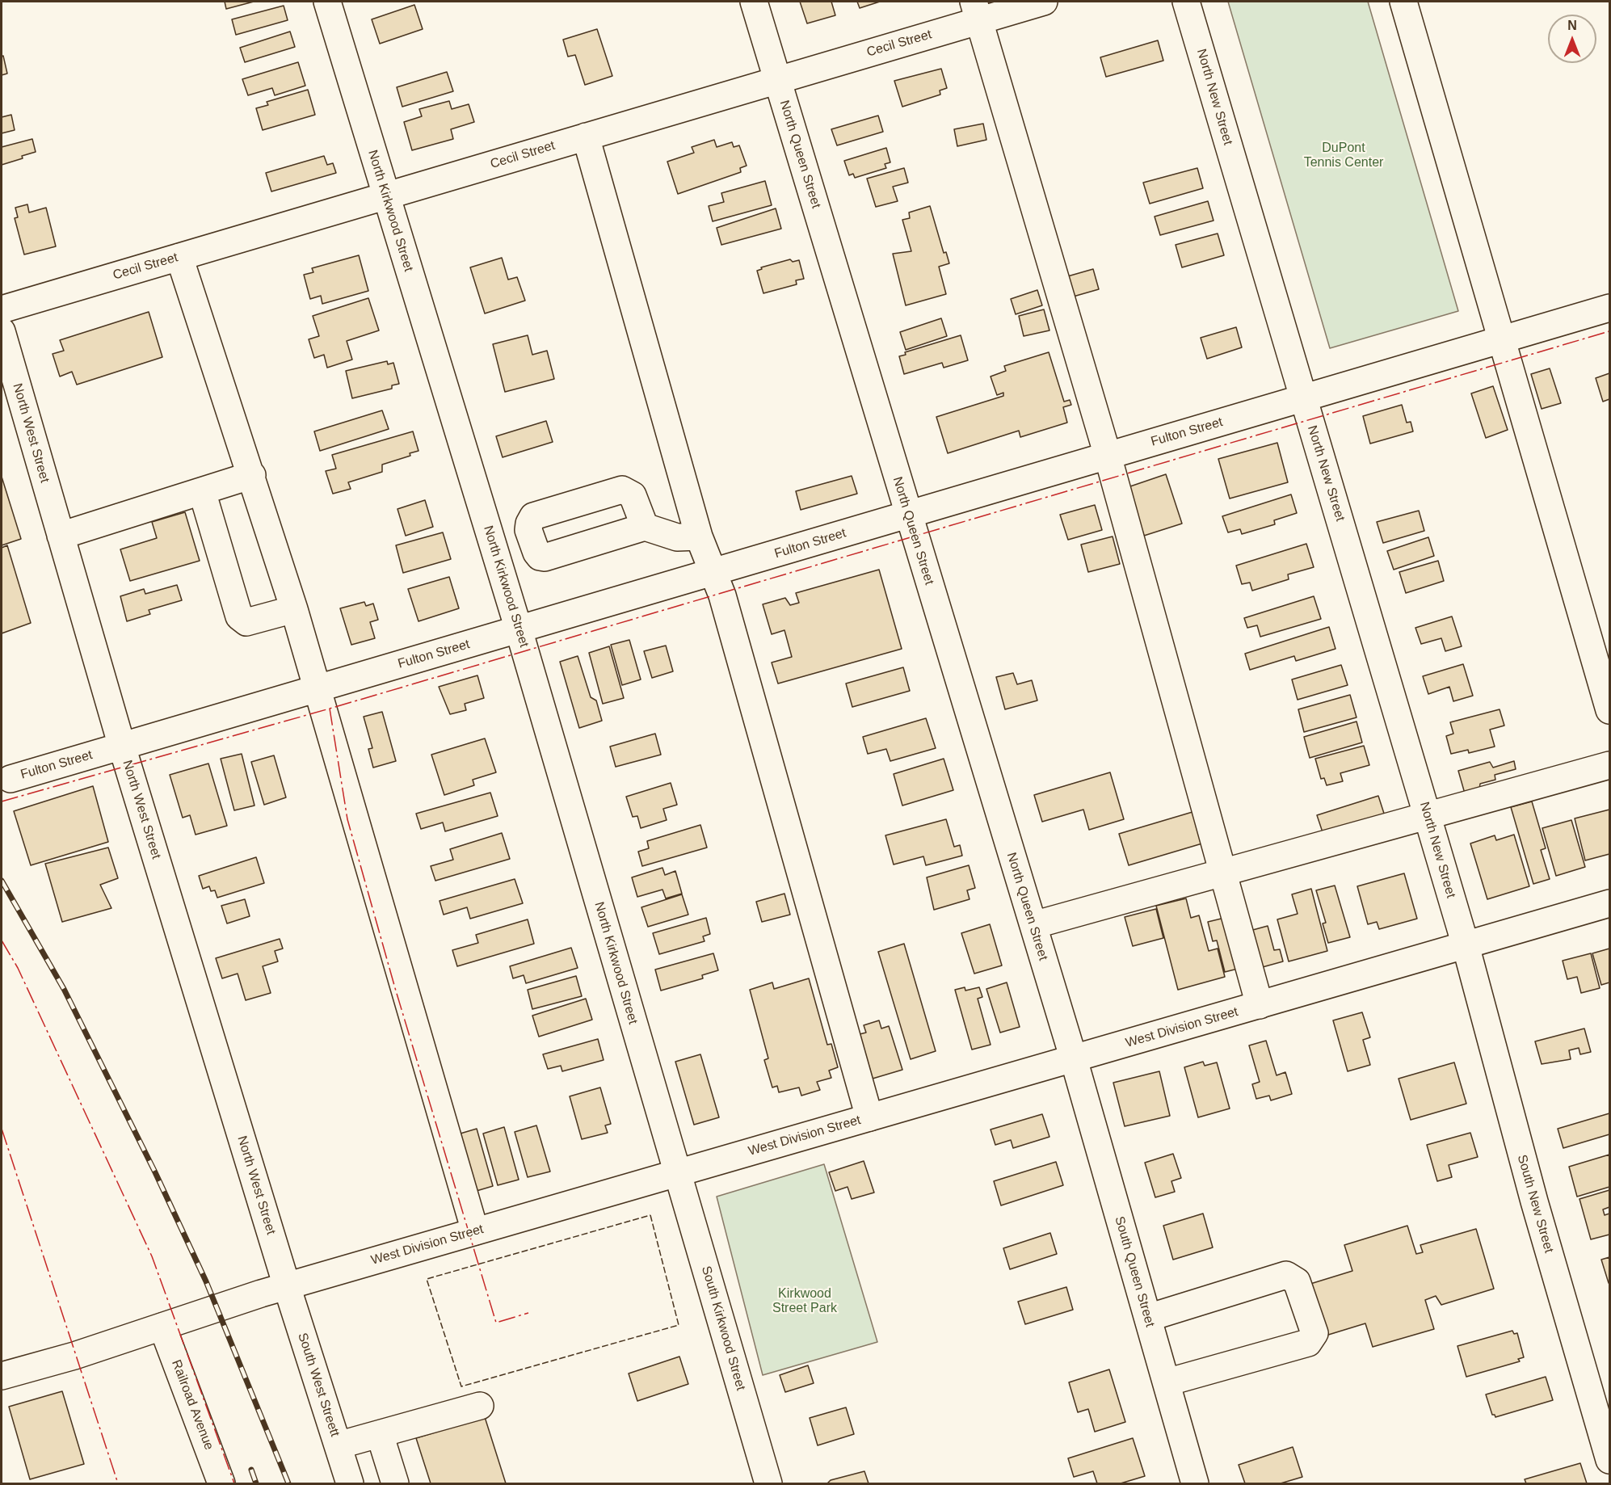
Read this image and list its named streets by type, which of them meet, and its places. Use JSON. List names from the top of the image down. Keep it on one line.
{"streets":{"main road":["Cecil Street","North New Street","North Queen Street","North Kirkwood Street","Fulton Street","North West Street","West Division Street","South New Street","South Queen Street","South Kirkwood Street","South West Streett","Railroad Avenue"]},"crossings":[["Cecil Street","North Queen Street"],["Cecil Street","North Kirkwood Street"],["North New Street","Fulton Street"],["North New Street","West Division Street"],["North New Street","South New Street"],["North Queen Street","Fulton Street"],["North Queen Street","West Division Street"],["North Queen Street","South Queen Street"],["North Kirkwood Street","Fulton Street"],["North Kirkwood Street","West Division Street"],["North Kirkwood Street","South Kirkwood Street"],["Fulton Street","North West Street"],["North West Street","West Division Street"],["North West Street","South West Streett"],["West Division Street","South New Street"],["West Division Street","South Queen Street"],["West Division Street","South Kirkwood Street"],["West Division Street","South West Streett"],["West Division Street","Railroad Avenue"]],"parks":["DuPont Tennis Center","Kirkwood Street Park"],"north":"top"}
